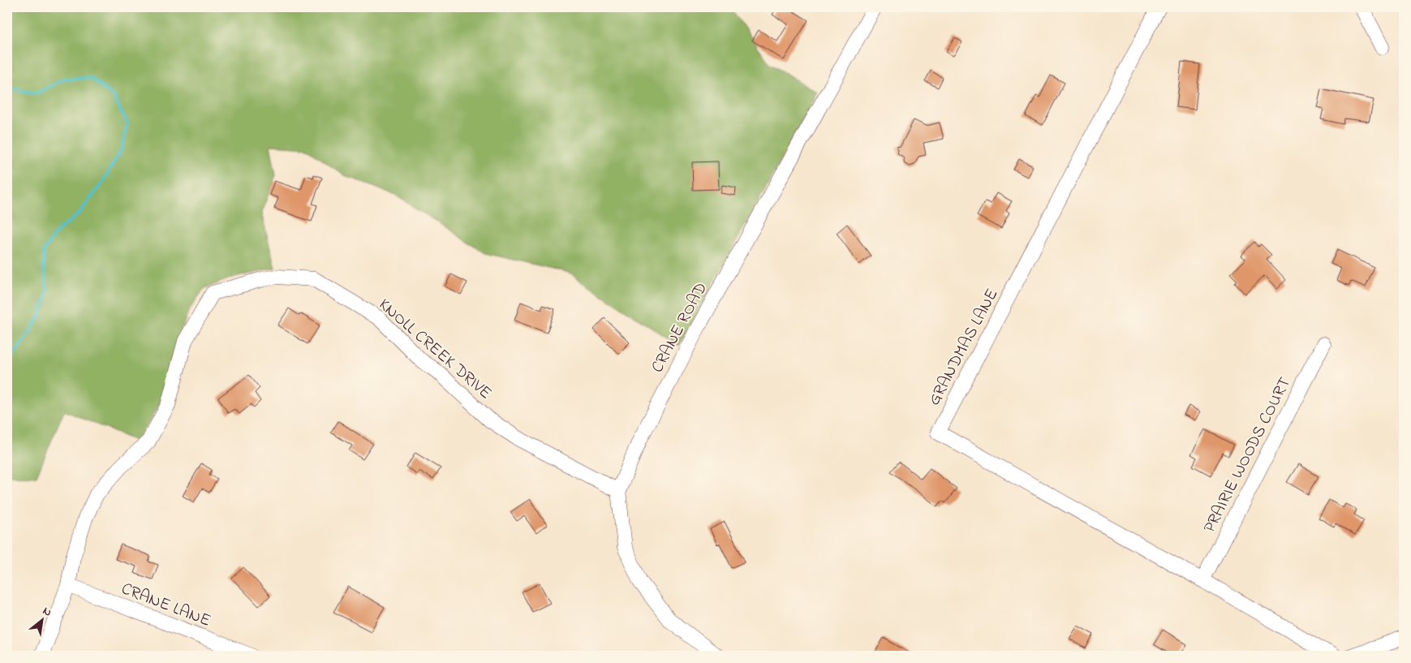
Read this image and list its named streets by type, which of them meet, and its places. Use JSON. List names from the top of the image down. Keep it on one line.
{"streets":{"street":["CRANE ROAD","GRANDMAS LANE","KNOLL CREEK DRIVE","PRAIRIE WOODS COURT","CRANE LANE"]},"crossings":[["CRANE ROAD","KNOLL CREEK DRIVE"],["GRANDMAS LANE","PRAIRIE WOODS COURT"],["KNOLL CREEK DRIVE","CRANE LANE"]],"north":"top right"}
